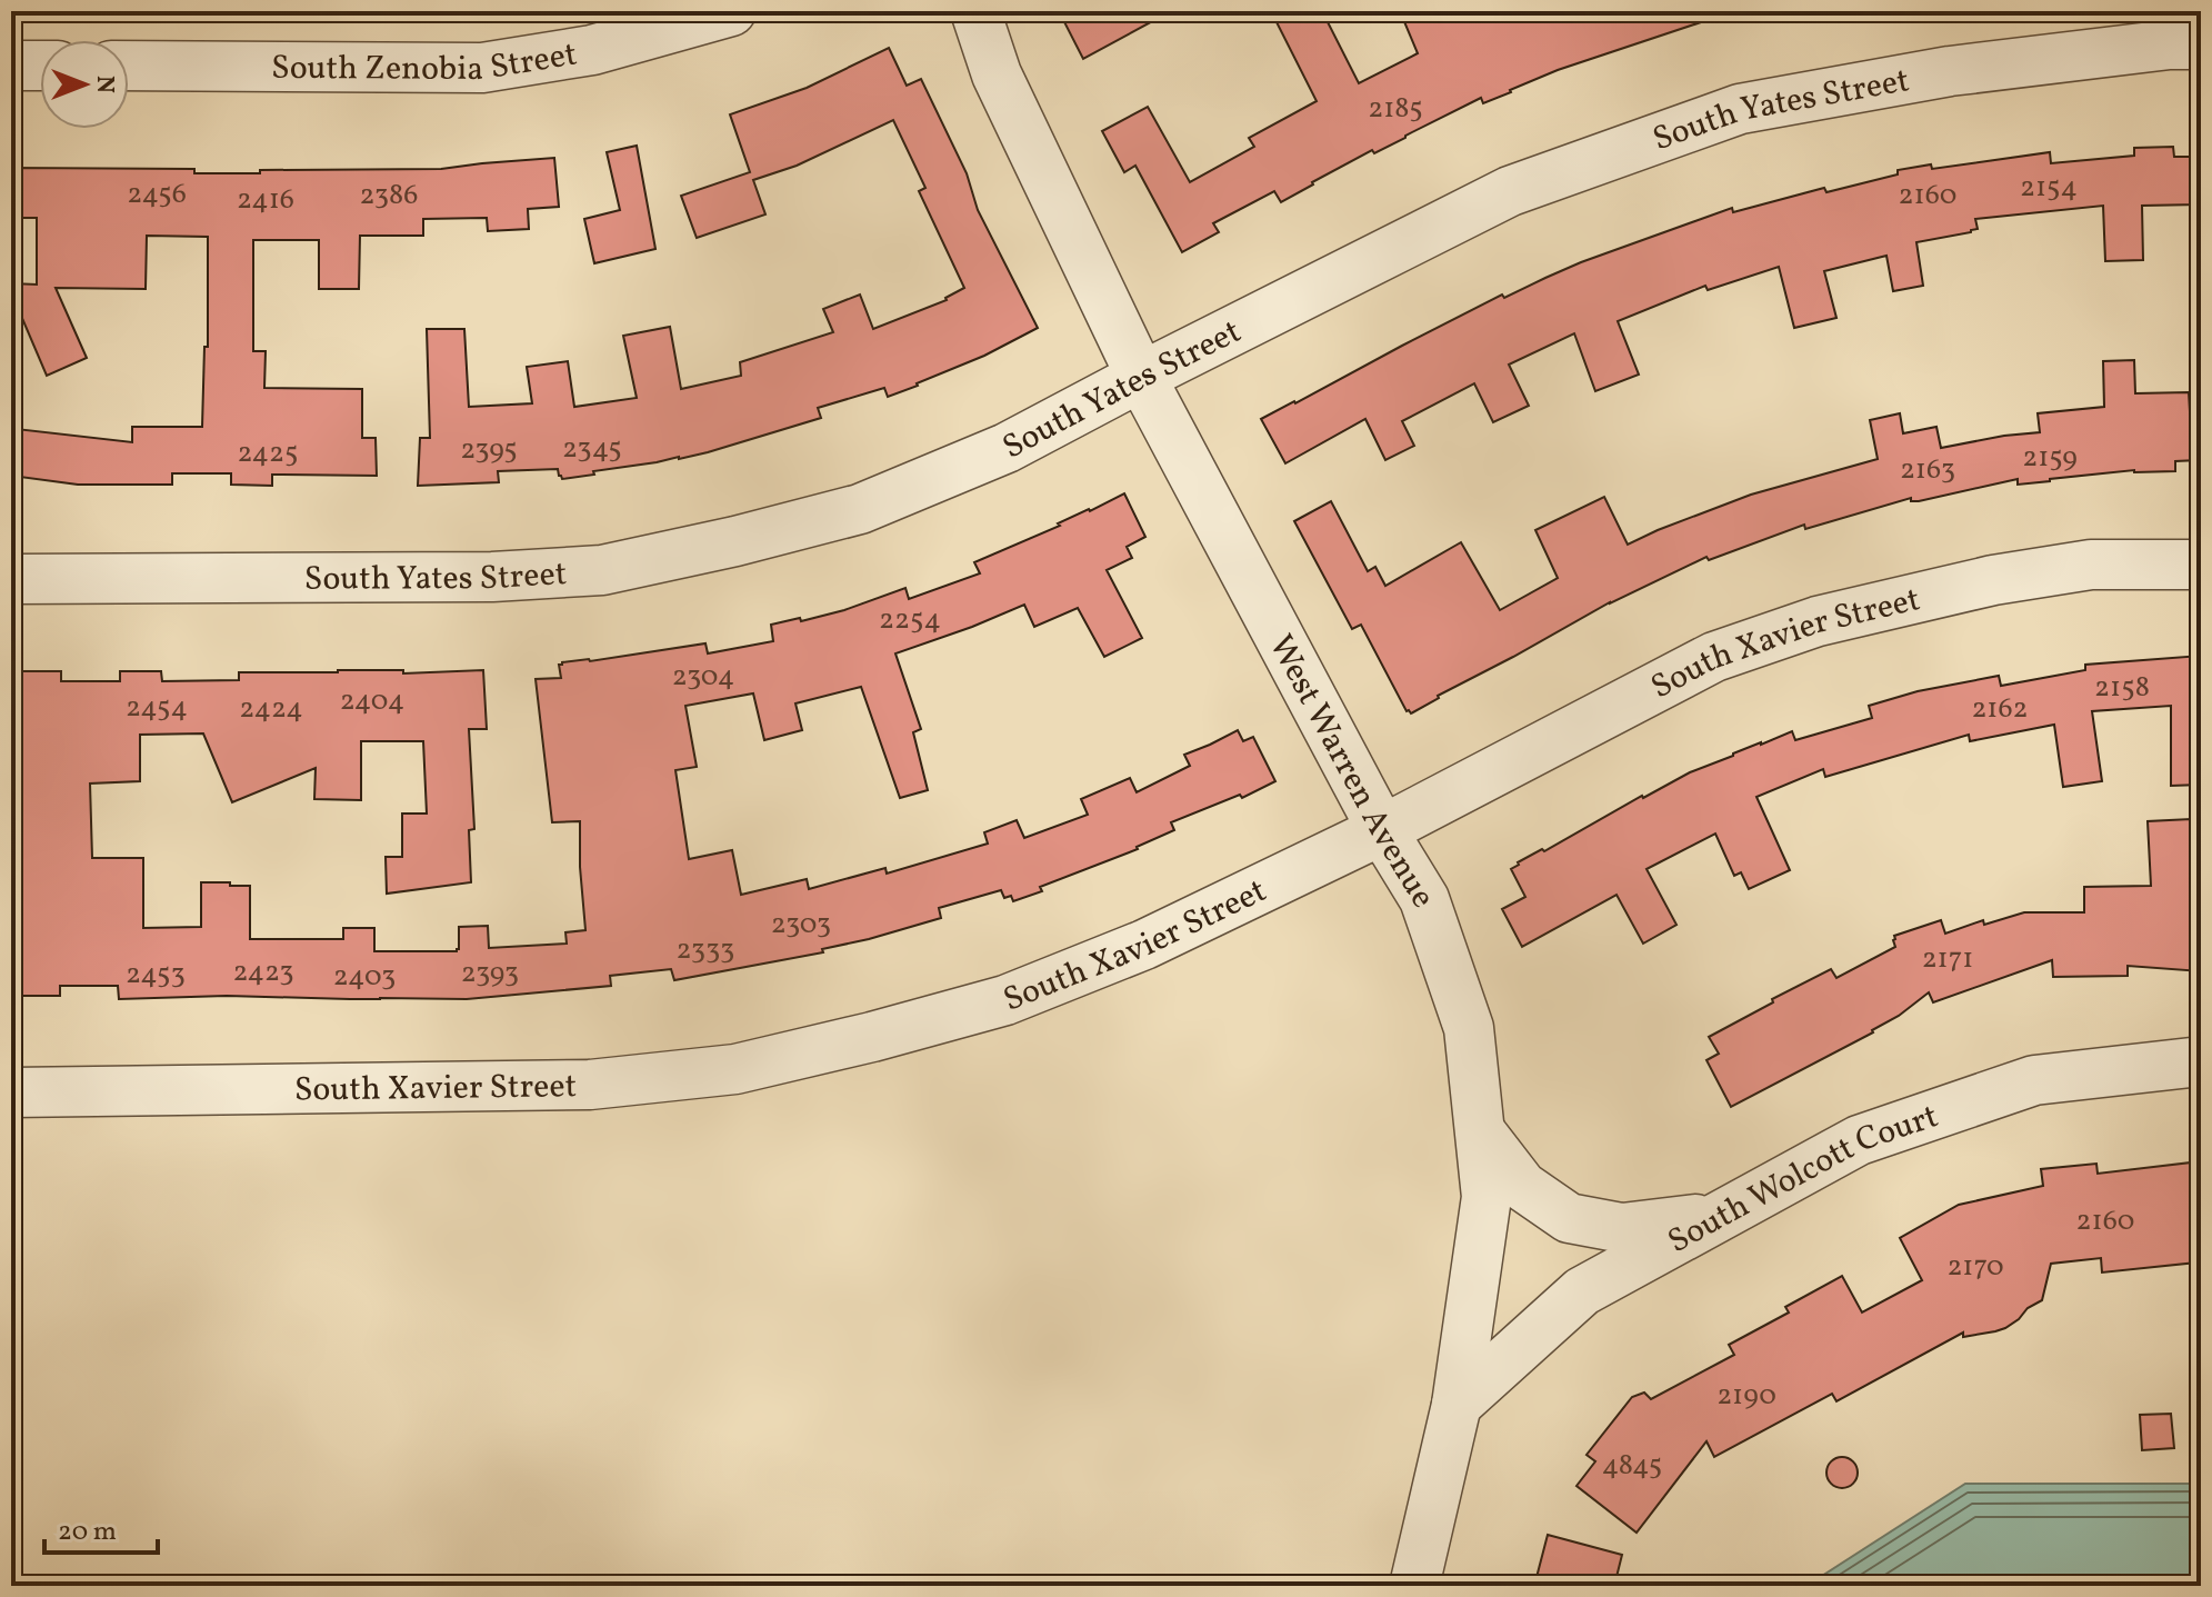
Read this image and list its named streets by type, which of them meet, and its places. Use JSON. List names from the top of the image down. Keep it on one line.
{"streets":{"street":["South Zenobia Street","South Yates Street","South Xavier Street","West Warren Avenue","South Wolcott Court"]},"crossings":[["South Yates Street","West Warren Avenue"],["South Xavier Street","West Warren Avenue"],["West Warren Avenue","South Wolcott Court"]],"house_numbers":["2185","2154","2456","2386","2160","2416","2345","2395","2425","2159","2163","2254","2304","2158","2404","2454","2424","2162","2303","2333","2171","2423","2393","2453","2403","2160","2170","2190","4845"],"scale_bar":"20 m","north":"right"}
